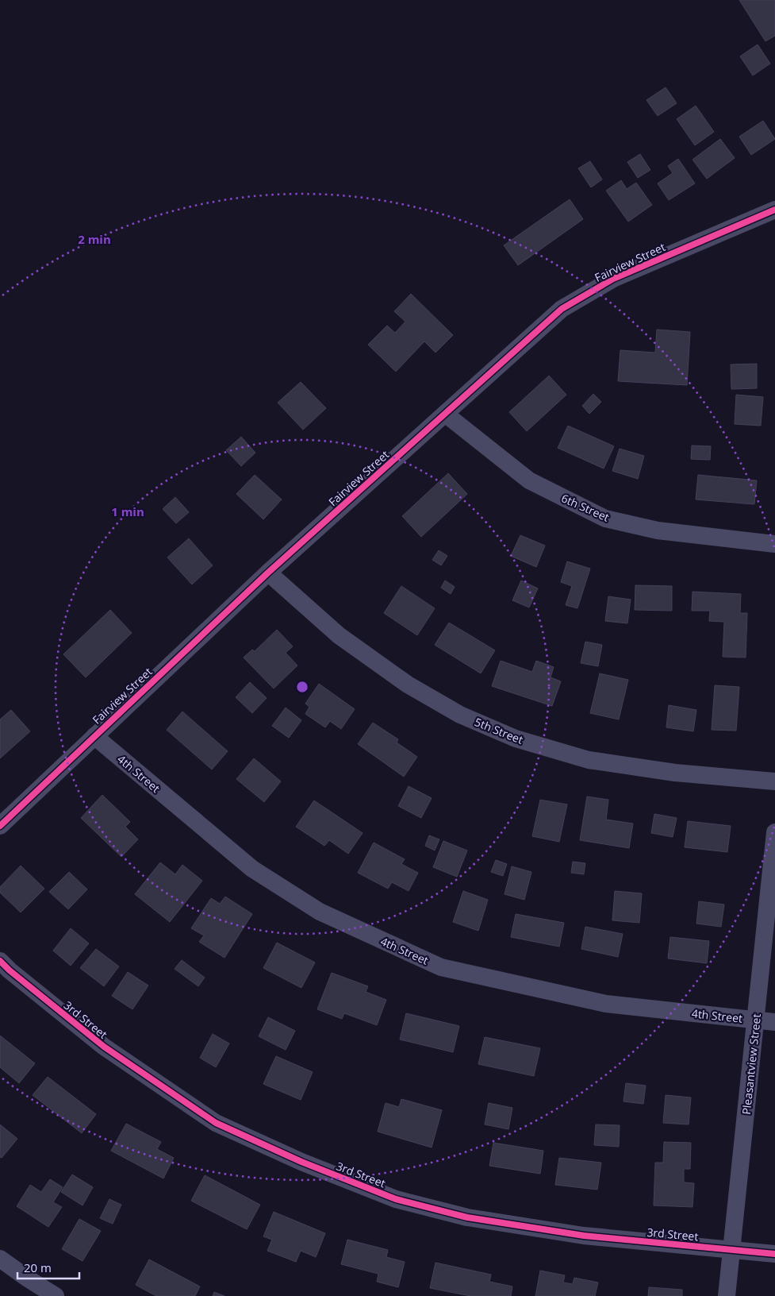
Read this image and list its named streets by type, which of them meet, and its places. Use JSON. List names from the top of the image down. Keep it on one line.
{"streets":{"street":["Fairview Street","6th Street","5th Street","4th Street","3rd Street","Pleasantview Street"]},"crossings":[["Fairview Street","6th Street"],["Fairview Street","5th Street"],["Fairview Street","4th Street"],["4th Street","Pleasantview Street"],["3rd Street","Pleasantview Street"]],"scale_bar":"20 m","rings":["2 min","1 min"]}
